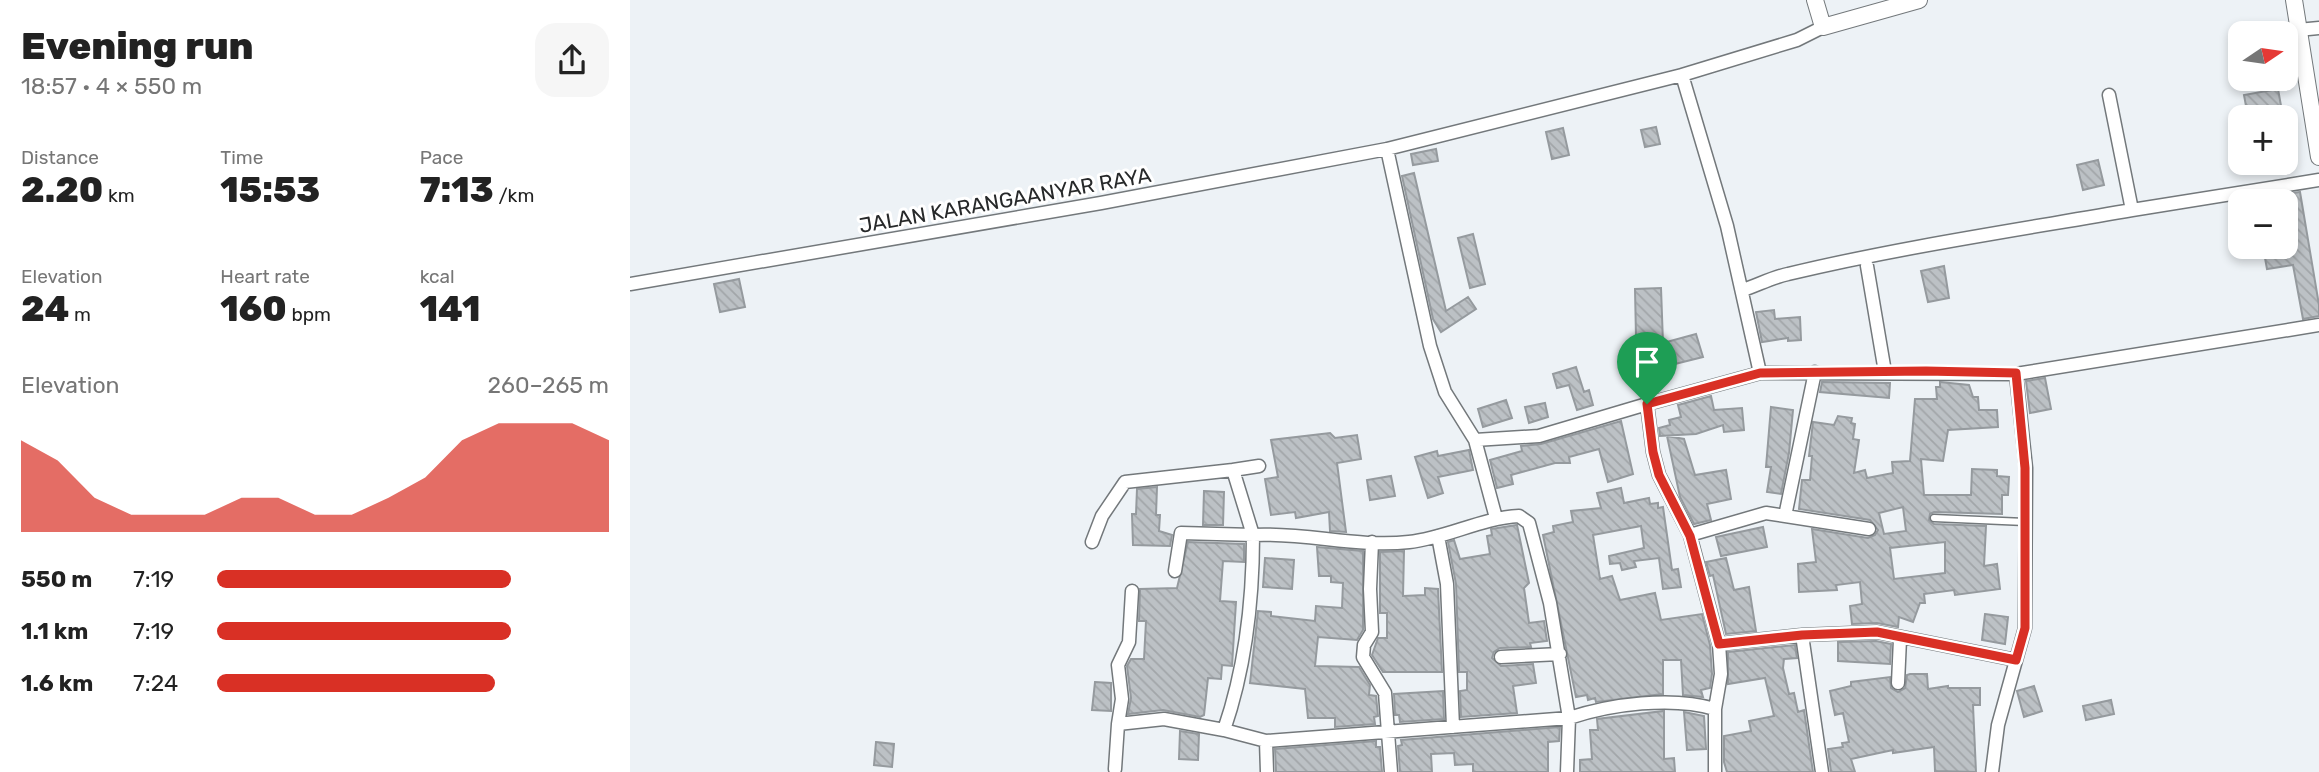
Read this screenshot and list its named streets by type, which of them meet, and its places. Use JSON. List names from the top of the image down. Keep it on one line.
{"streets":{"street":["JALAN KARANGAANYAR RAYA"]},"north":"right","page":{"heading":["Evening run","18:57 · 4 × 550 m"],"map_buttons":["+","−"],"stats":[["Distance","2.20 km"],["Time","15:53"],["Pace","7:13 /km"],["Elevation","24 m"],["Heart rate","160 bpm"],["kcal","141"]],"chart":["Elevation","260–265 m"],"list":[{"name":"550 m","note":"7:19"},{"name":"1.1 km","note":"7:19"},{"name":"1.6 km","note":"7:24"}]}}
